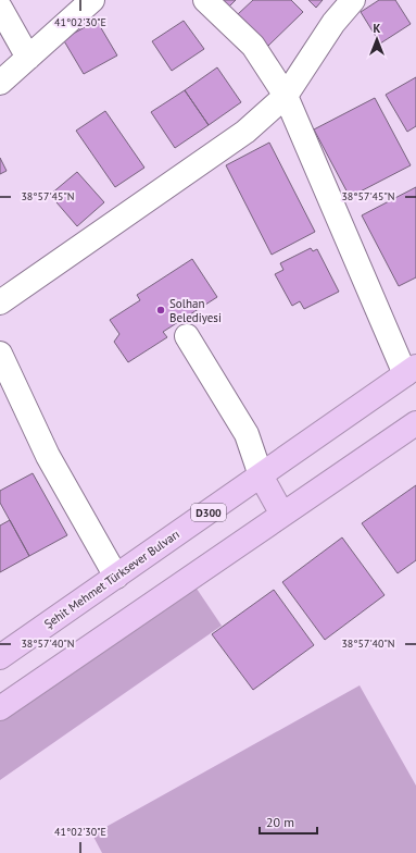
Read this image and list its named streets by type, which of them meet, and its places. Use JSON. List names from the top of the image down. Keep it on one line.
{"streets":{"highway":["D300","Şehit Mehmet Türksever Bulvarı"]},"places":["Solhan Belediyesi"],"scale_bar":"20 m","north":"top","coordinates":["41°02'30\"E","38°57'45\"N","38°57'40\"N"]}
